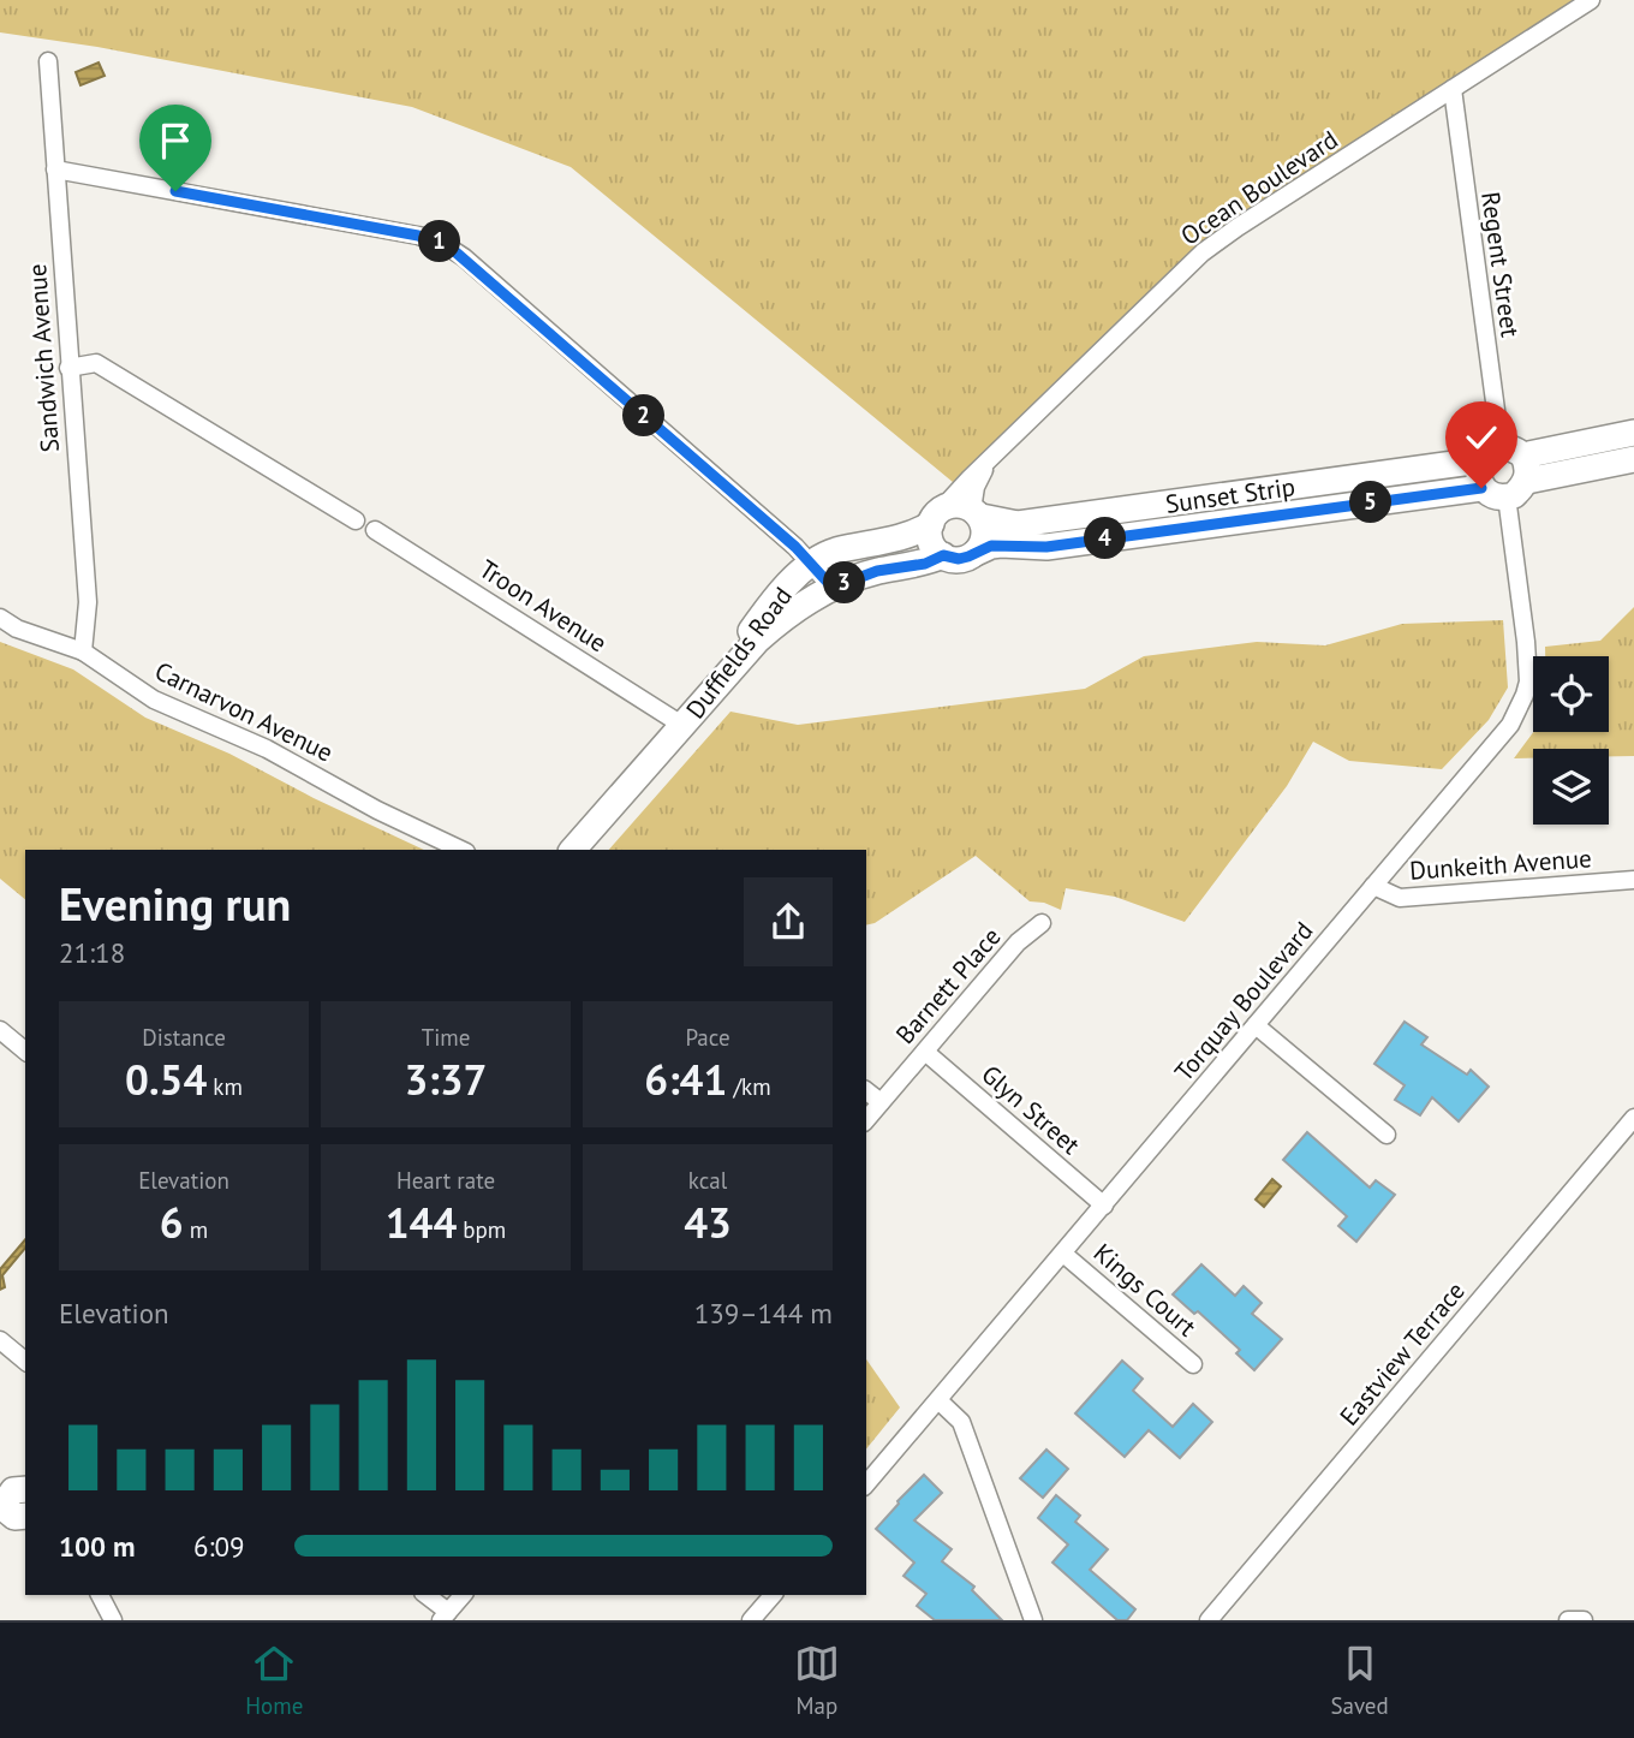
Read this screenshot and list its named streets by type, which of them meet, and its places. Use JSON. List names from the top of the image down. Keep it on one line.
{"streets":{"street":["Ocean Boulevard","Regent Street","Sandwich Avenue","Sunset Strip","Troon Avenue","Duffields Road","Carnarvon Avenue","Dunkeith Avenue","Barnett Place","Torquay Boulevard","Glyn Street","Kings Court","Eastview Terrace"]},"crossings":[["Ocean Boulevard","Regent Street"],["Ocean Boulevard","Sunset Strip"],["Ocean Boulevard","Duffields Road"],["Regent Street","Sunset Strip"],["Sandwich Avenue","Carnarvon Avenue"],["Sunset Strip","Duffields Road"],["Sunset Strip","Torquay Boulevard"],["Troon Avenue","Duffields Road"],["Dunkeith Avenue","Torquay Boulevard"],["Barnett Place","Glyn Street"],["Torquay Boulevard","Glyn Street"],["Torquay Boulevard","Kings Court"]],"page":{"pins":["1","2","5","4","3"],"heading":["Evening run","21:18"],"stats":[["Distance","0.54 km"],["Time","3:37"],["Pace","6:41 /km"],["Elevation","6 m"],["Heart rate","144 bpm"],["kcal","43"]],"chart":["Elevation","139–144 m"],"list":[{"name":"100 m","note":"6:09"}],"tabs":["Home","Map","Saved"]}}
